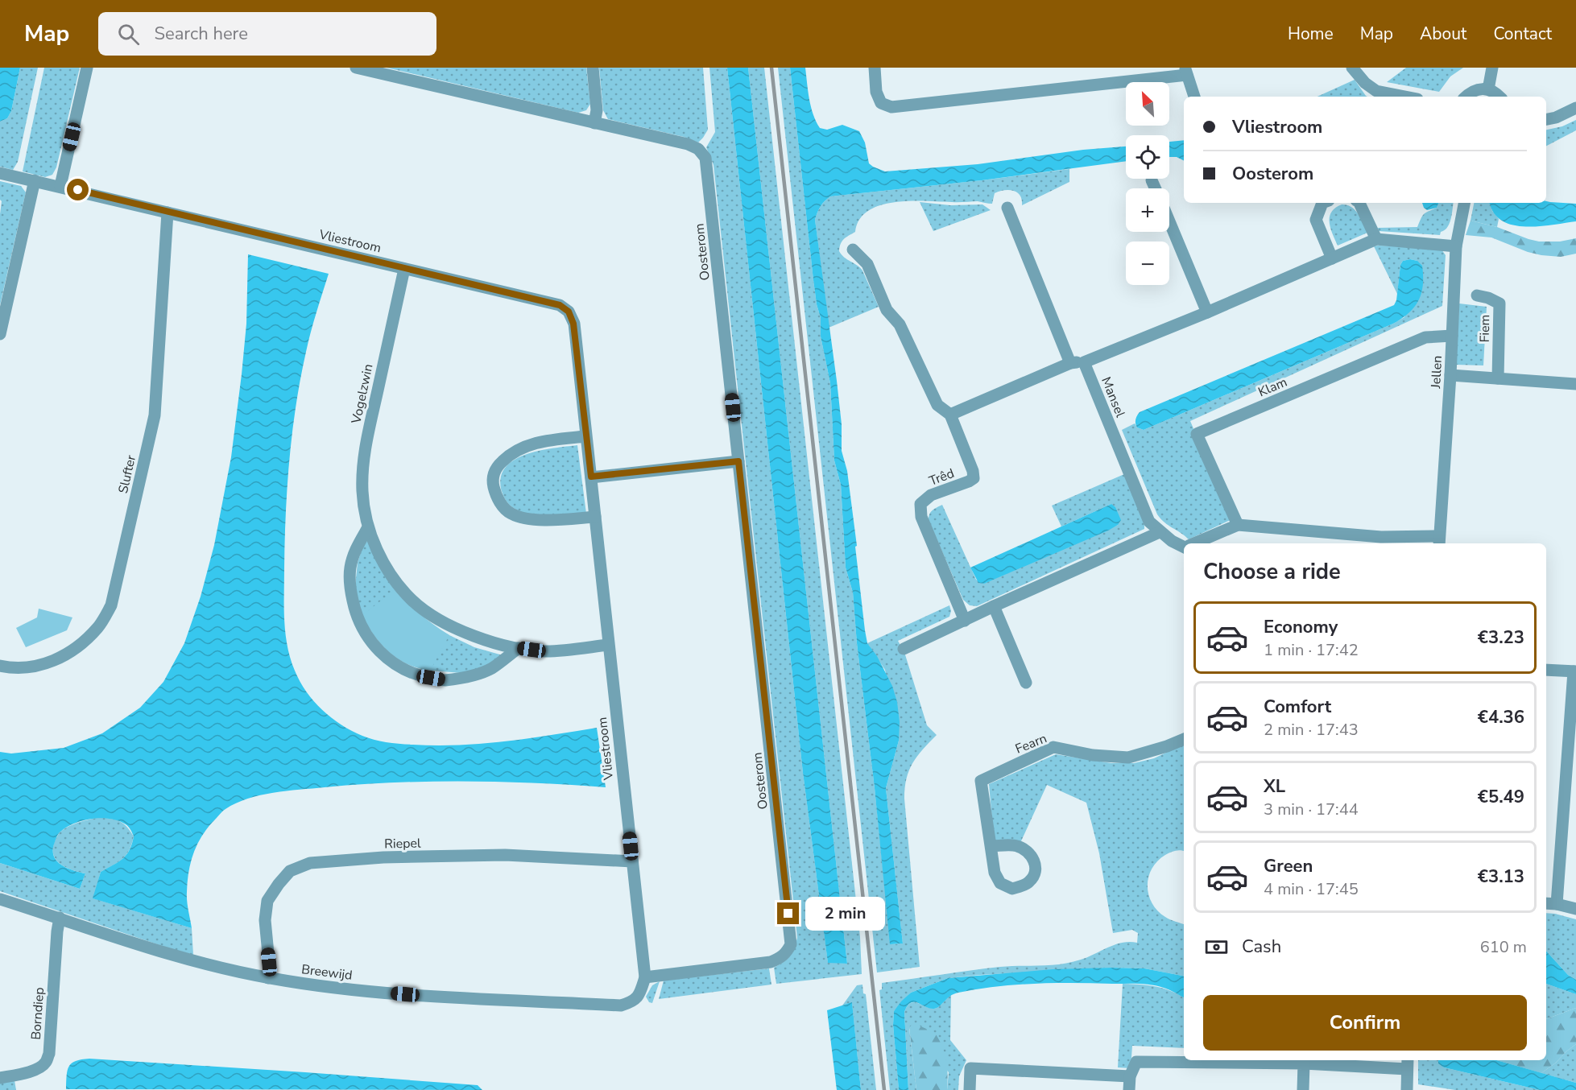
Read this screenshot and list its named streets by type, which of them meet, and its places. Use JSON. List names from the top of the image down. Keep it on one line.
{"streets":{"street":["Vliestroom","Oosterom","Fiem","Jellen","Klam","Vogelzwin","Mansel","Slufter","Trêd","Fearn","Riepel","Breewijd","Borndiep"]},"crossings":[["Vliestroom","Oosterom"],["Vliestroom","Vogelzwin"],["Vliestroom","Slufter"],["Vliestroom","Riepel"],["Vliestroom","Breewijd"],["Oosterom","Breewijd"],["Jellen","Klam"],["Riepel","Breewijd"],["Breewijd","Borndiep"]],"north":"top left","page":{"header":"Map","search":"Search here","nav":["Home","Map","About","Contact"],"map_buttons":["+","−"],"banner":["Vliestroom","Oosterom"],"heading":"Choose a ride","list":[{"name":"Economy","note":"1 min · 17:42","value":"€3.23"},{"name":"Comfort","note":"2 min · 17:43","value":"€4.36"},{"name":"XL","note":"3 min · 17:44","value":"€5.49"},{"name":"Green","note":"4 min · 17:45","value":"€3.13"}],"bubble":"2 min","pay":["Cash","610 m"],"buttons":"Confirm"}}
